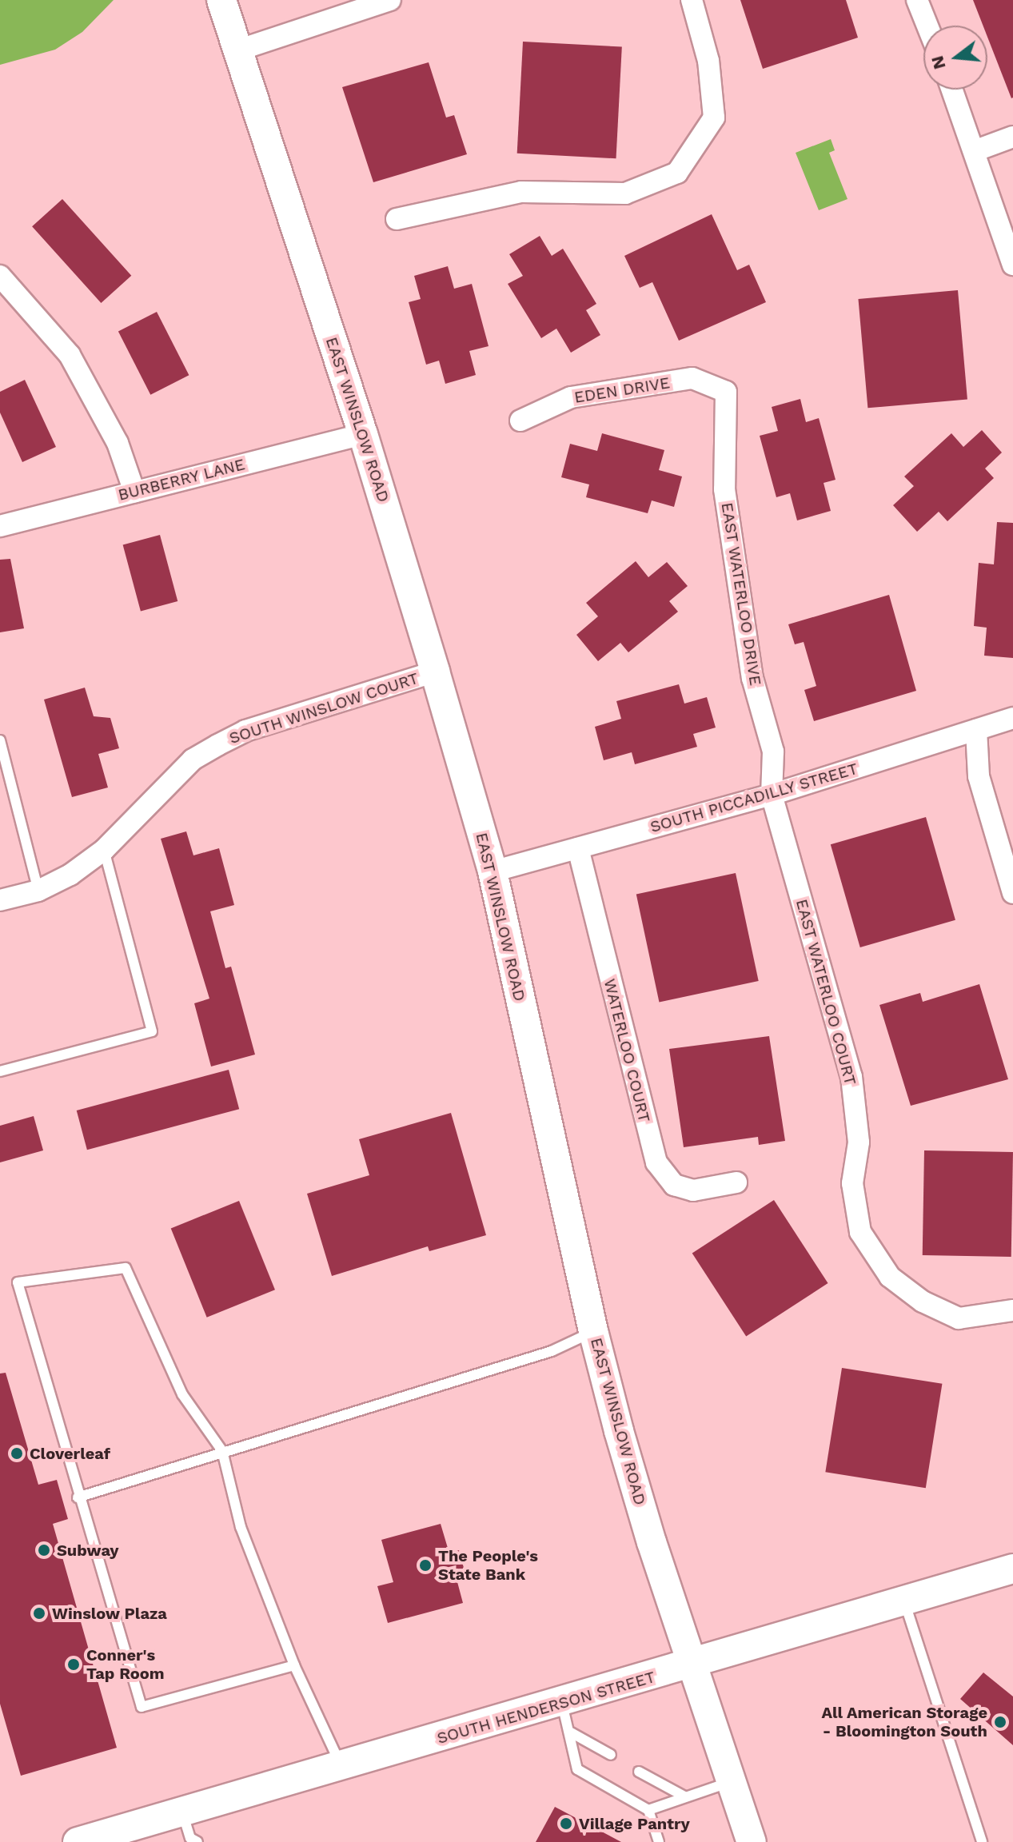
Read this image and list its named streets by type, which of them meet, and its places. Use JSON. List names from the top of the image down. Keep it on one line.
{"streets":{"main road":["EAST WINSLOW ROAD","SOUTH HENDERSON STREET"],"street":["EDEN DRIVE","BURBERRY LANE","EAST WATERLOO DRIVE","SOUTH WINSLOW COURT","SOUTH PICCADILLY STREET","EAST WATERLOO COURT","WATERLOO COURT"]},"crossings":[["EDEN DRIVE","EAST WATERLOO DRIVE"],["EAST WINSLOW ROAD","BURBERRY LANE"],["EAST WINSLOW ROAD","SOUTH WINSLOW COURT"],["EAST WINSLOW ROAD","SOUTH PICCADILLY STREET"],["EAST WINSLOW ROAD","SOUTH HENDERSON STREET"],["EAST WATERLOO DRIVE","SOUTH PICCADILLY STREET"],["EAST WATERLOO DRIVE","EAST WATERLOO COURT"],["SOUTH PICCADILLY STREET","EAST WATERLOO COURT"],["SOUTH PICCADILLY STREET","WATERLOO COURT"]],"places":["Cloverleaf","Subway","The People's State Bank","Winslow Plaza","Conner's Tap Room","All American Storage - Bloomington South","Village Pantry"],"north":"left"}
